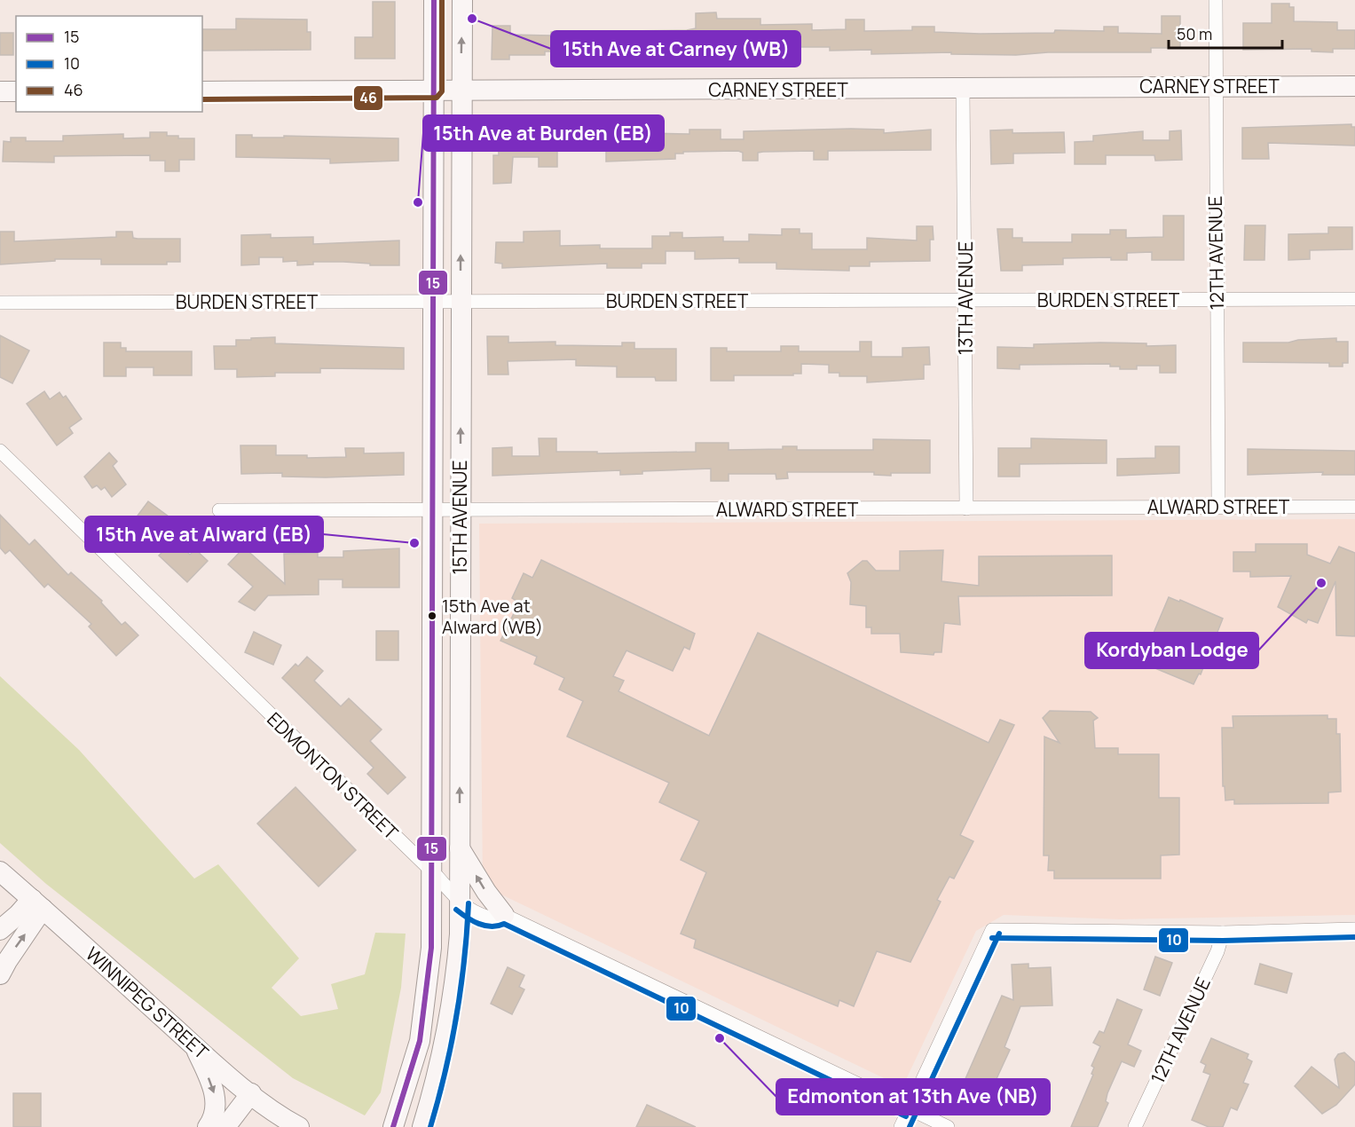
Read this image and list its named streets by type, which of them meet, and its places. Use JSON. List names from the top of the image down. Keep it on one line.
{"streets":{"main road":["CARNEY STREET","15TH AVENUE","WINNIPEG STREET"],"street":["12TH AVENUE","13TH AVENUE","BURDEN STREET","ALWARD STREET","EDMONTON STREET"]},"crossings":[["CARNEY STREET","12TH AVENUE"],["CARNEY STREET","13TH AVENUE"],["CARNEY STREET","15TH AVENUE"],["12TH AVENUE","BURDEN STREET"],["12TH AVENUE","ALWARD STREET"],["13TH AVENUE","BURDEN STREET"],["13TH AVENUE","ALWARD STREET"],["BURDEN STREET","15TH AVENUE"],["ALWARD STREET","15TH AVENUE"],["15TH AVENUE","EDMONTON STREET"]],"places":["15th Ave at Carney (WB)","15th Ave at Burden (EB)","15th Ave at Alward (EB)","Kordyban Lodge","15th Ave at Alward (WB)","Edmonton at 13th Ave (NB)"],"lines":["transit line 15","transit line 46","transit line 10"],"legend":["15","10","46"],"scale_bar":"50 m"}
